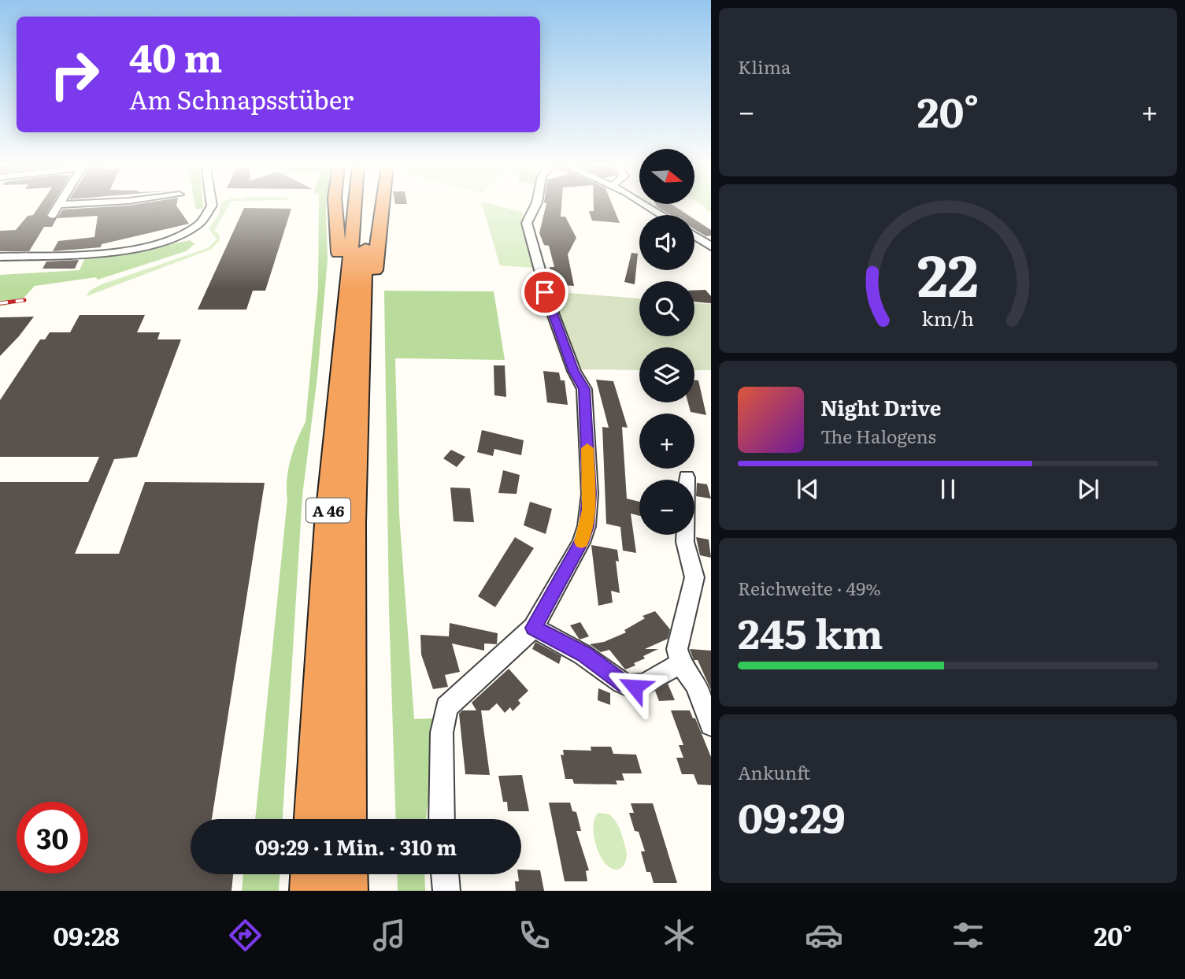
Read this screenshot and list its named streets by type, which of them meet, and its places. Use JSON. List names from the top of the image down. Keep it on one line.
{"streets":{"highway":["A 46"]},"north":"right","page":{"tile":["Klima",["Reichweite · 49%","245 km"],["Ankunft","09:29"]],"turn":["40 m","Am Schnapsstüber"],"heat":["−","20°","+"],"map_buttons":["+","−"],"song":["Night Drive","The Halogens"],"limit":"30","trip":"09:29 · 1 Min. · 310 m","tabs":["09:28","20°"],"gauge":["22","km/h"]}}
